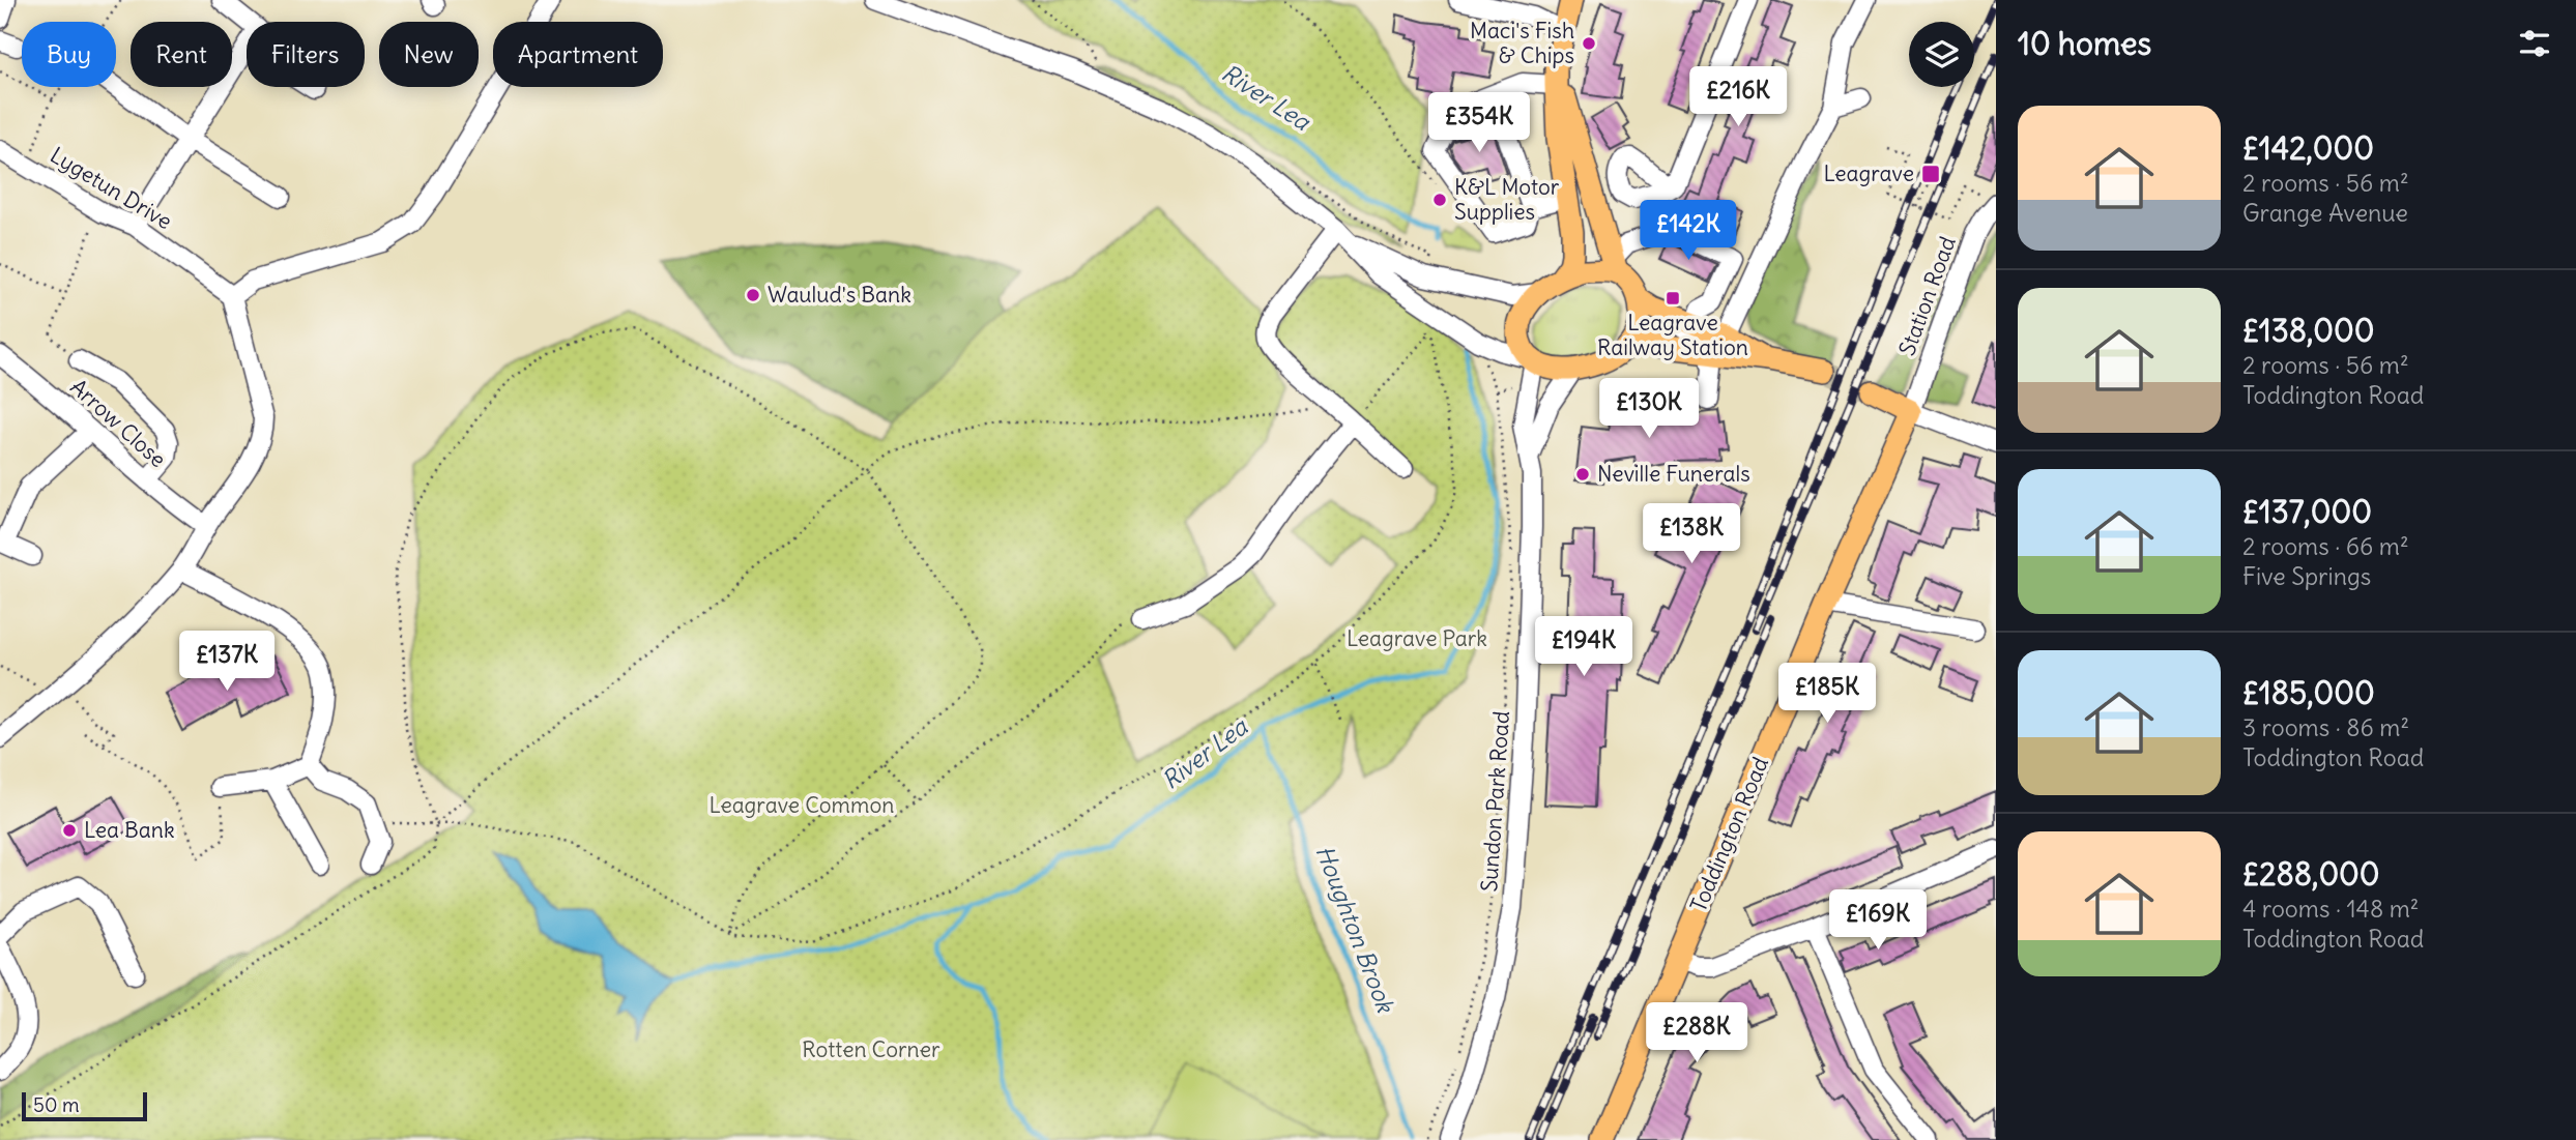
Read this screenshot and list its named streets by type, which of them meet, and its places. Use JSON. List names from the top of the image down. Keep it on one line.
{"streets":{"main road":["Toddington Road"],"street":["Lygetun Drive","Station Road","Arrow Close","Sundon Park Road"]},"crossings":[["Station Road","Toddington Road"]],"water":["River Lea","Houghton Brook"],"parks":["Leagrave Park","Leagrave Common","Rotten Corner"],"places":{"other":["Maci's Fish & Chips","K&L Motor Supplies","Waulud's Bank","Neville Funerals","Lea Bank"],"transit":["Leagrave","Leagrave Railway Station"]},"scale_bar":"50 m","page":{"heading":"10 homes","chip":["Buy","Rent","Filters","New","Apartment"],"price":["£216K","£354K","£142K","£130K","£138K","£194K","£137K","£185K","£169K","£288K"],"list":[{"name":"£142,000","note":"2 rooms · 56 m² · Grange Avenue"},{"name":"£138,000","note":"2 rooms · 56 m² · Toddington Road"},{"name":"£137,000","note":"2 rooms · 66 m² · Five Springs"},{"name":"£185,000","note":"3 rooms · 86 m² · Toddington Road"},{"name":"£288,000","note":"4 rooms · 148 m² · Toddington Road"}],"scale":"50 m"}}
